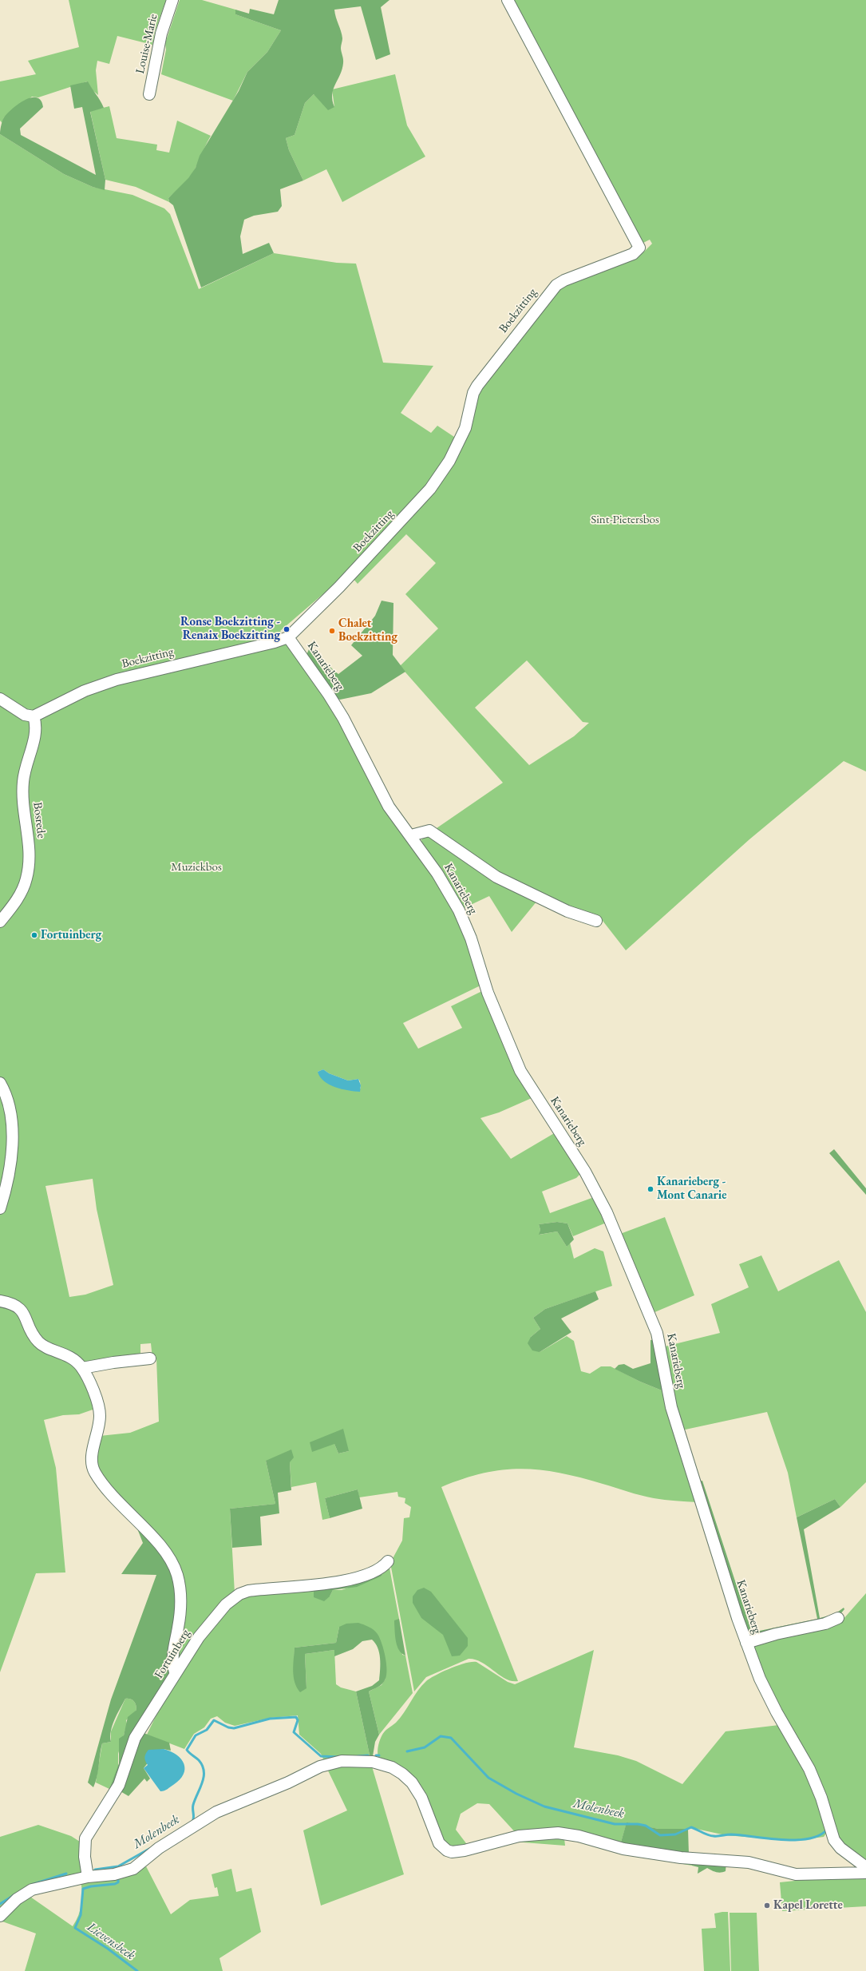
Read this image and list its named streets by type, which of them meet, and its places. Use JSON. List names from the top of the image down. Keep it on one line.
{"streets":{"street":["Louise-Marie","Boekzitting","Kanarieberg","Bosrede","Fortuinberg"]},"crossings":[["Boekzitting","Kanarieberg"],["Boekzitting","Bosrede"]],"water":["Molenbeek","Lievensbeek"],"parks":["Sint-Pietersbos","Muziekbos"],"places":["Ronse Boekzitting - Renaix Boekzitting","Chalet Boekzitting","Fortuinberg","Kanarieberg - Mont Canarie","Kapel Lorette"]}
